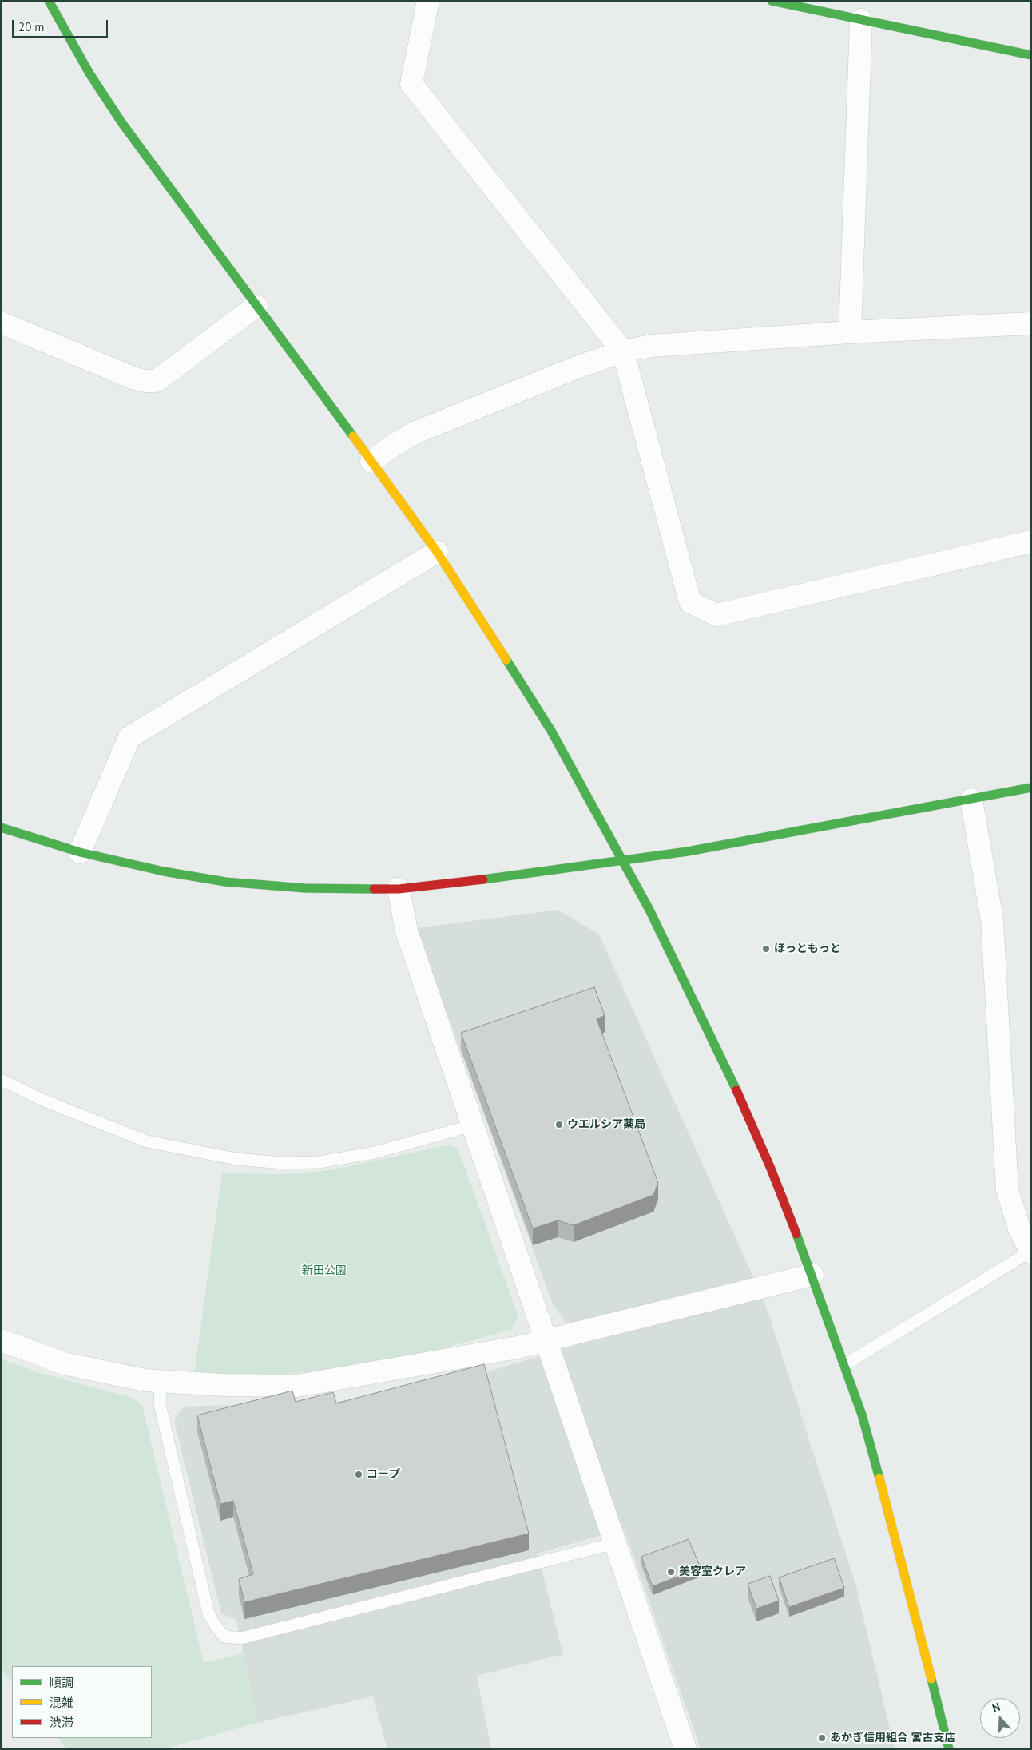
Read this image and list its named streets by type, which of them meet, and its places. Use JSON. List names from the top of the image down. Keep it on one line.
{"parks":["新田公園"],"places":["ほっともっと","ウエルシア薬局","コープ","美容室クレア","あかぎ信用組合 宮古支店"],"legend":["順調","混雑","渋滞"],"scale_bar":"20 m","north":"top"}
